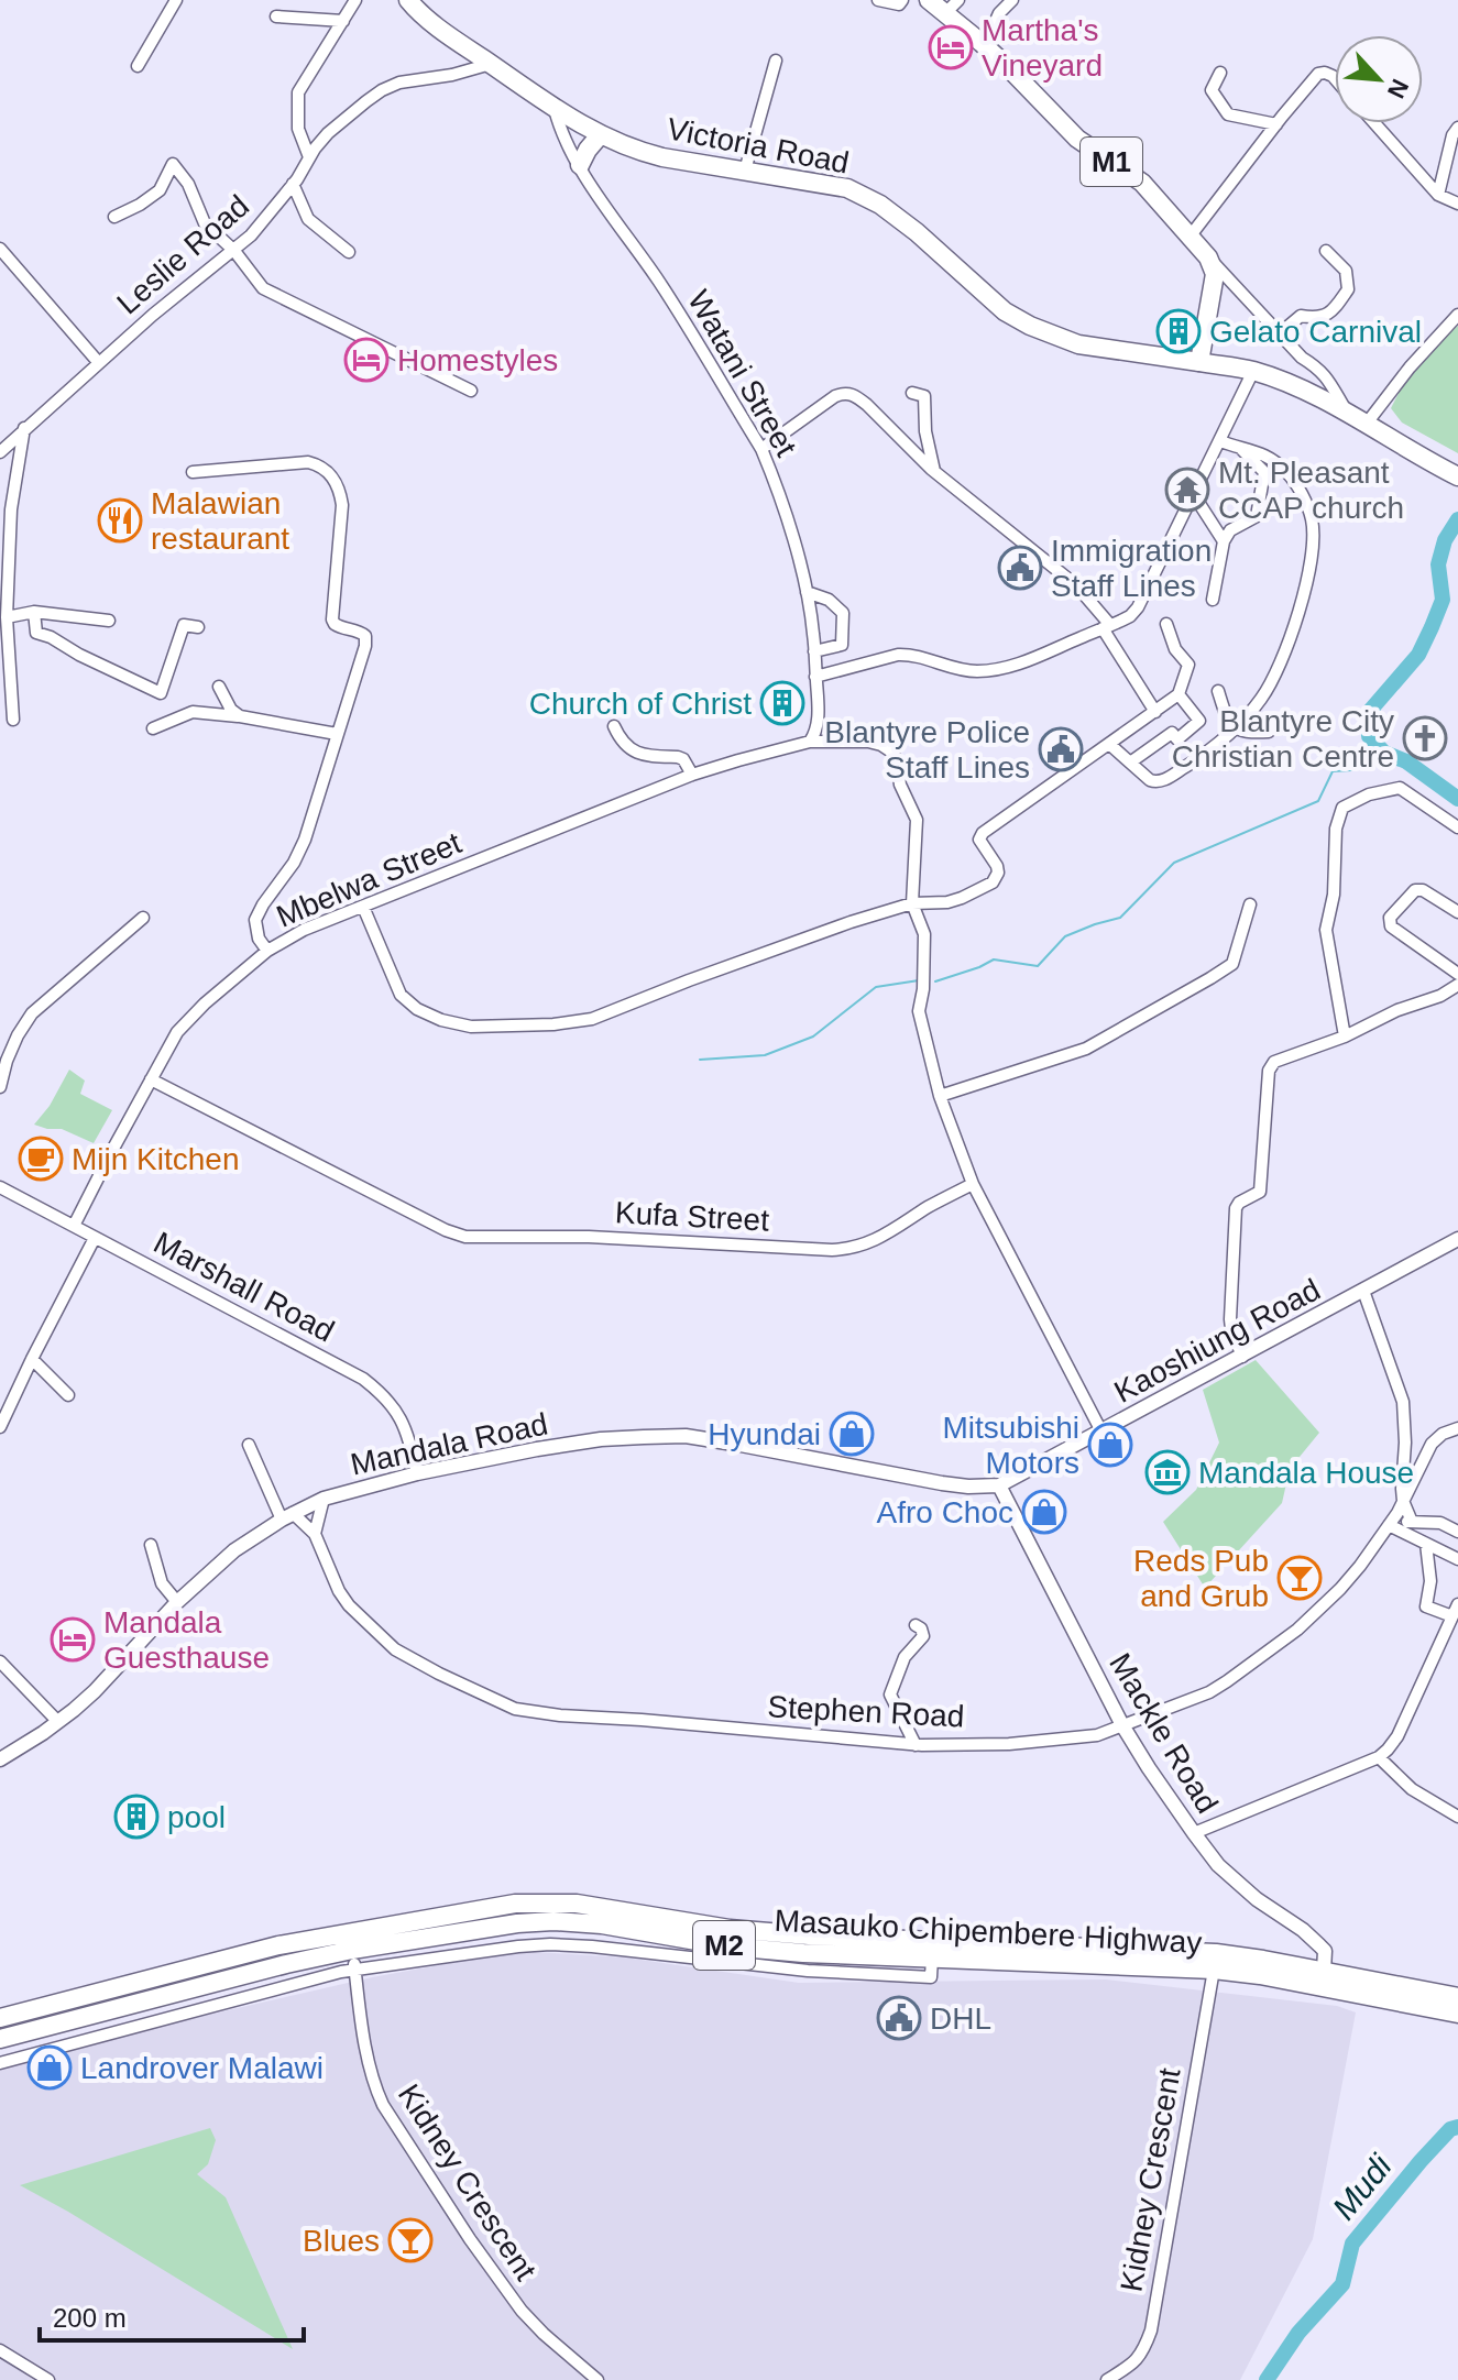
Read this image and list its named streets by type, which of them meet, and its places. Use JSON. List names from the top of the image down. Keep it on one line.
{"streets":{"main road":["Victoria Road","M1","Masauko Chipembere Highway","M2"],"street":["Leslie Road","Watani Street","Mbelwa Street","Kufa Street","Marshall Road","Kaoshiung Road","Mandala Road","Stephen Road","Mackle Road","Kidney Crescent"]},"crossings":[["Victoria Road","Leslie Road"],["Victoria Road","Watani Street"],["Watani Street","Mbelwa Street"],["Mbelwa Street","Kufa Street"],["Mbelwa Street","Marshall Road"],["Marshall Road","Mandala Road"],["Kaoshiung Road","Mandala Road"],["Kaoshiung Road","Mackle Road"],["Mandala Road","Stephen Road"],["Mandala Road","Mackle Road"],["Stephen Road","Mackle Road"],["Mackle Road","Masauko Chipembere Highway"],["Masauko Chipembere Highway","Kidney Crescent"]],"water":["Mudi"],"places":{"hotel":["Martha's Vineyard","Homestyles","Mandala Guesthause"],"building":["Gelato Carnival","Church of Christ","pool"],"temple":["Mt. Pleasant CCAP church"],"restaurant":["Malawian restaurant"],"public building":["Immigration Staff Lines","Blantyre Police Staff Lines","DHL"],"church":["Blantyre City Christian Centre"],"cafe":["Mijn Kitchen"],"shop":["Hyundai","Mitsubishi Motors","Afro Choc","Landrover Malawi"],"museum":["Mandala House"],"bar":["Reds Pub and Grub","Blues"]},"scale_bar":"200 m","north":"bottom right"}
